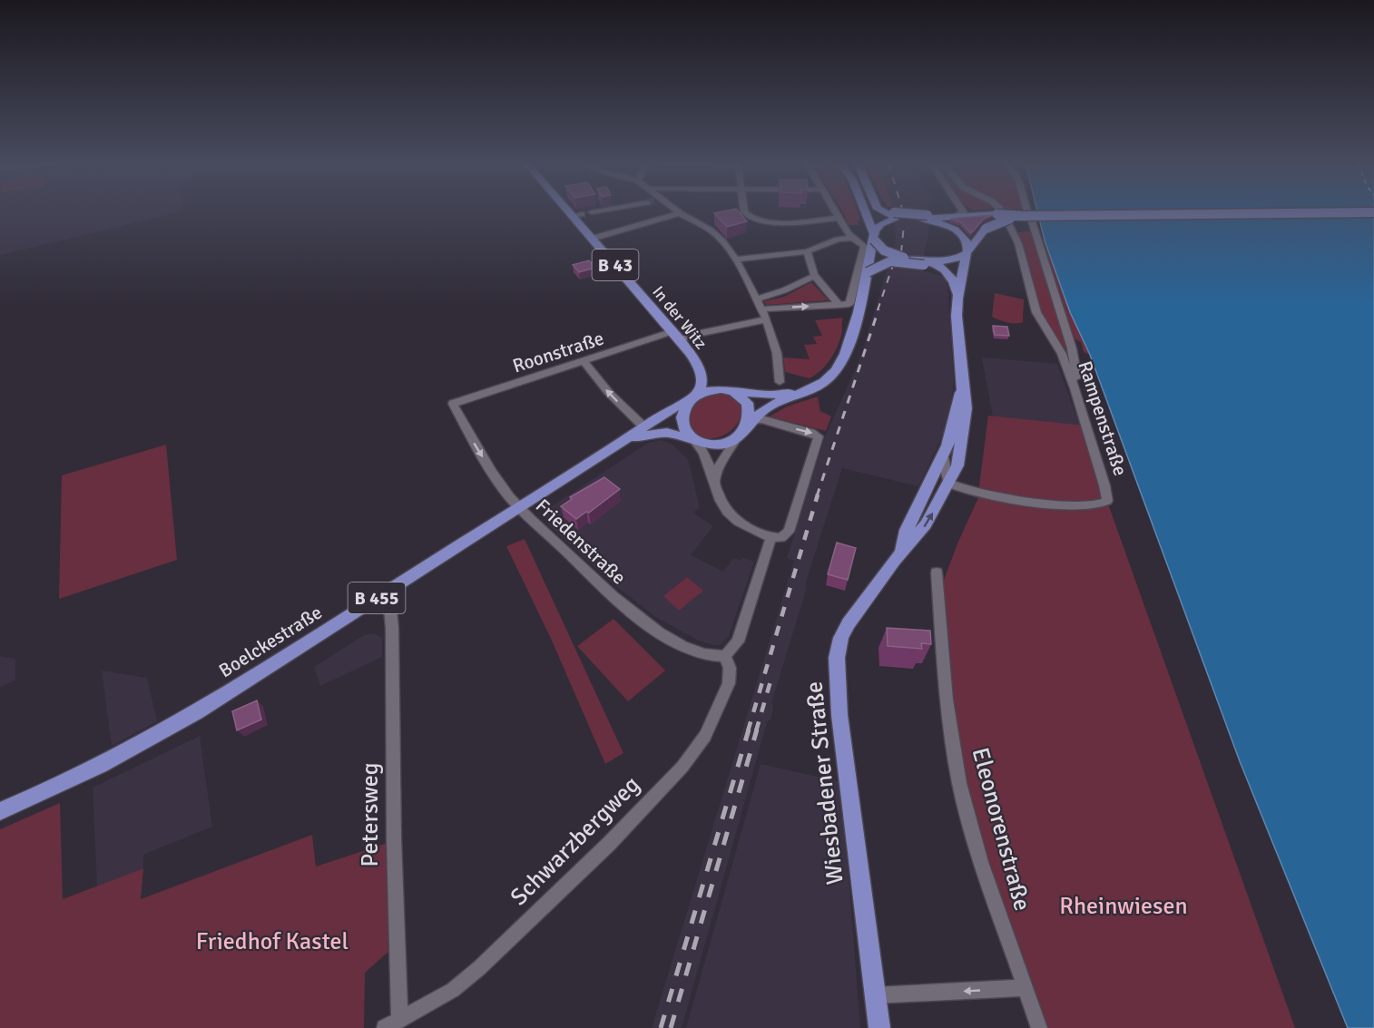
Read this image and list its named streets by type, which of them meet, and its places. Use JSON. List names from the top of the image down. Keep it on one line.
{"streets":{"main road":["B 43","In der Witz","B 455","Boelckestraße","Wiesbadener Straße"],"street":["Roonstraße","Rampenstraße","Friedenstraße","Petersweg","Eleonorenstraße","Schwarzbergweg"]},"crossings":[["In der Witz","Roonstraße"],["In der Witz","B 455"],["Roonstraße","Friedenstraße"],["Friedenstraße","Boelckestraße"],["Friedenstraße","Schwarzbergweg"],["B 455","Boelckestraße"],["Boelckestraße","Petersweg"],["Petersweg","Schwarzbergweg"]],"parks":["Rheinwiesen","Friedhof Kastel"]}
